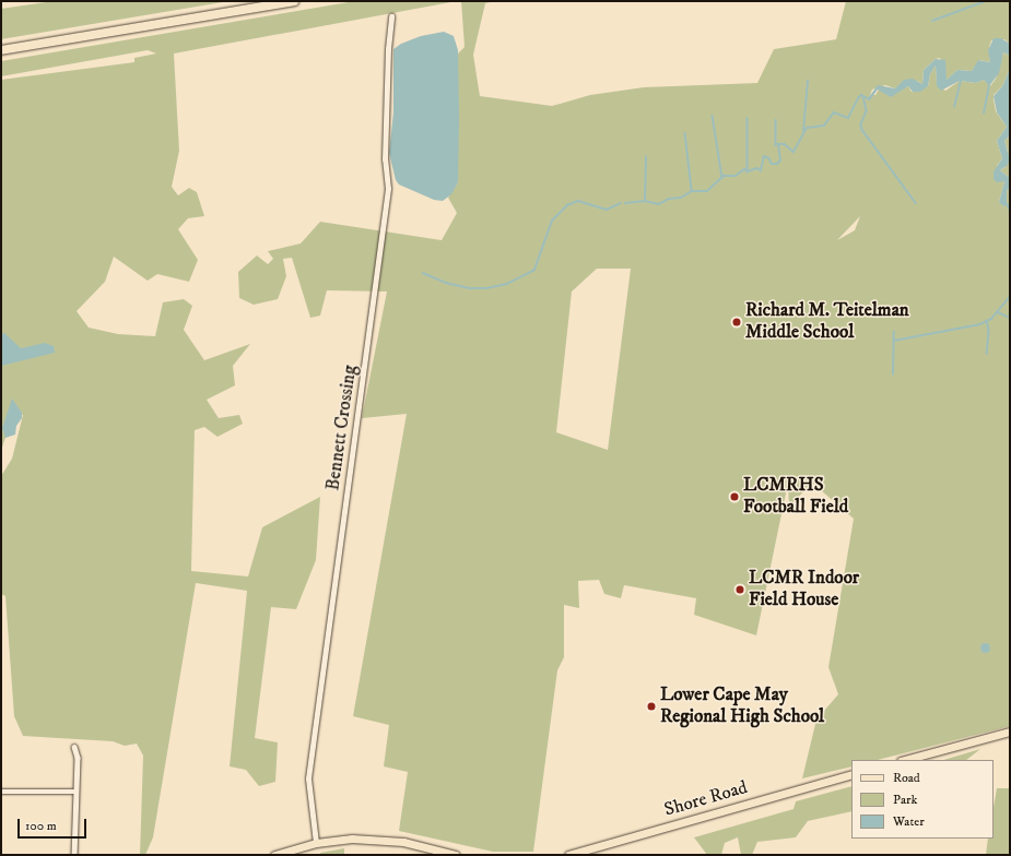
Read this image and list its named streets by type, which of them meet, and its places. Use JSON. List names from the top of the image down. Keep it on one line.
{"streets":{"main road":["Shore Road"],"street":["Bennett Crossing"]},"places":["Richard M. Teitelman Middle School","LCMRHS Football Field","LCMR Indoor Field House","Lower Cape May Regional High School"],"legend":["Road","Park","Water"],"scale_bar":"100 m"}
